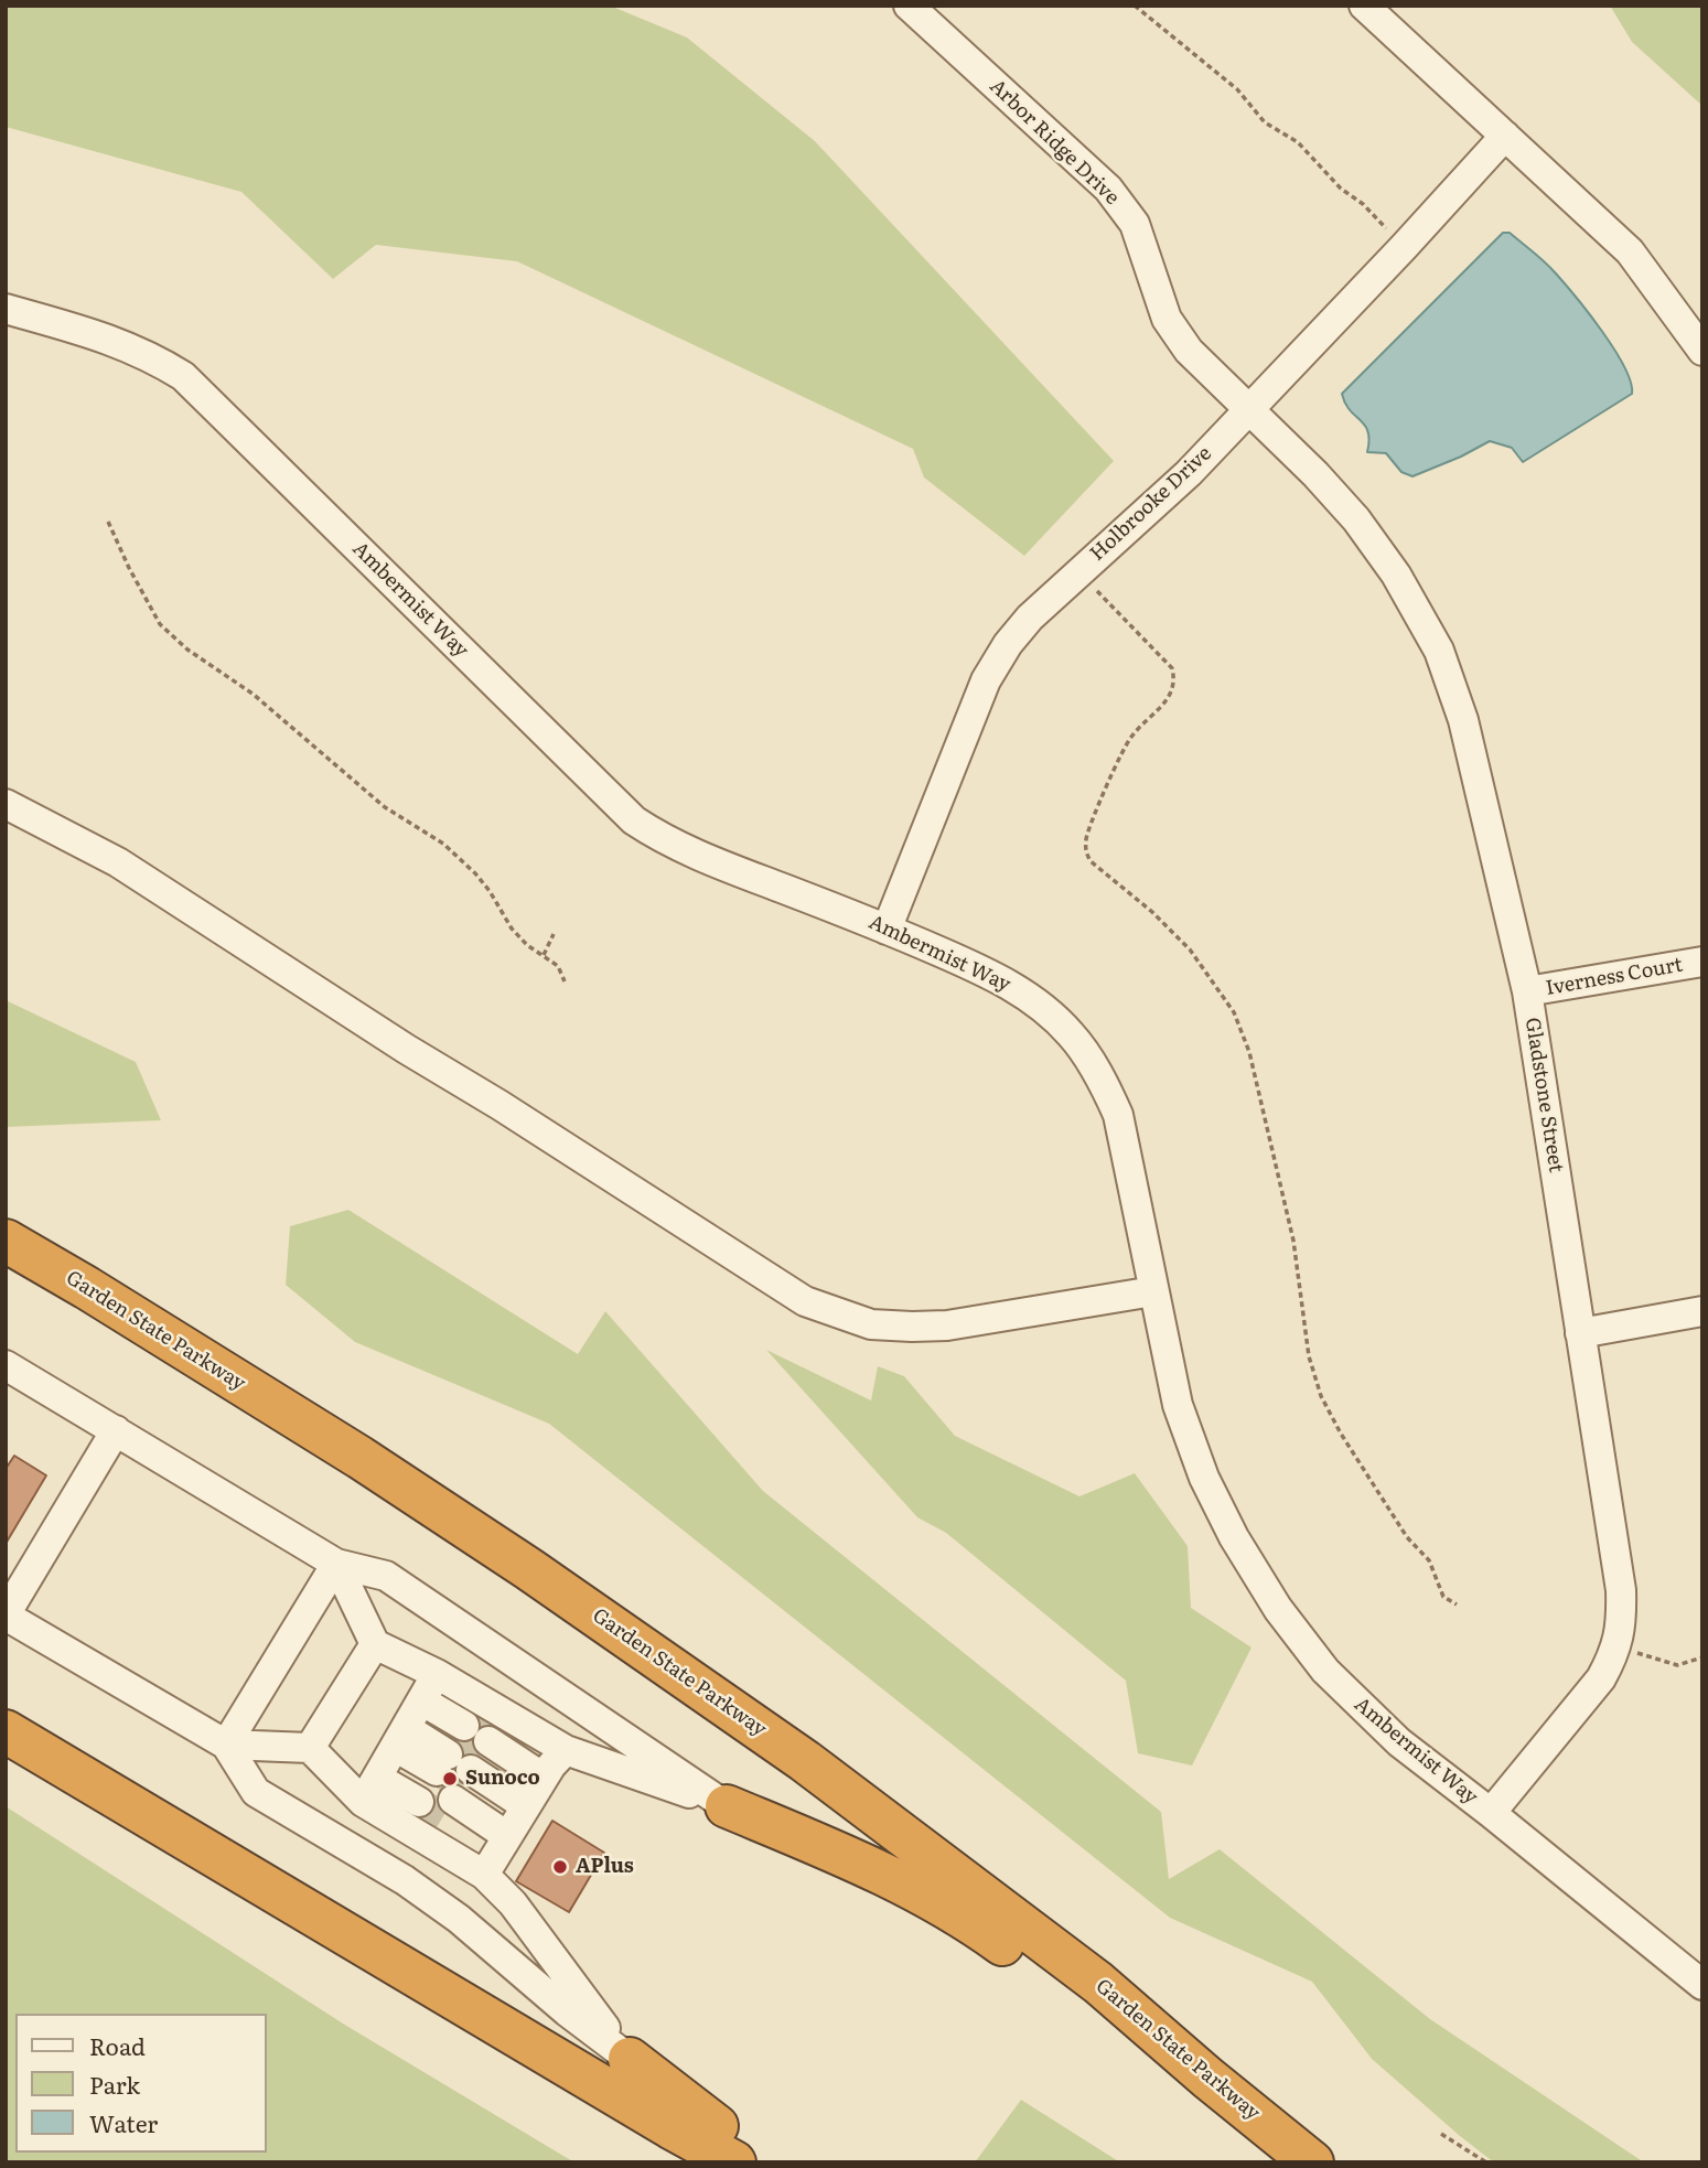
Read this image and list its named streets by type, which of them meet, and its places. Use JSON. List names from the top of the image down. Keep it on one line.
{"streets":{"highway":["Garden State Parkway"],"street":["Arbor Ridge Drive","Holbrooke Drive","Ambermist Way","Iverness Court","Gladstone Street"]},"crossings":[["Arbor Ridge Drive","Holbrooke Drive"],["Arbor Ridge Drive","Gladstone Street"],["Holbrooke Drive","Ambermist Way"],["Holbrooke Drive","Gladstone Street"],["Ambermist Way","Gladstone Street"],["Iverness Court","Gladstone Street"]],"places":["Sunoco","APlus"],"legend":["Road","Park","Water"]}
